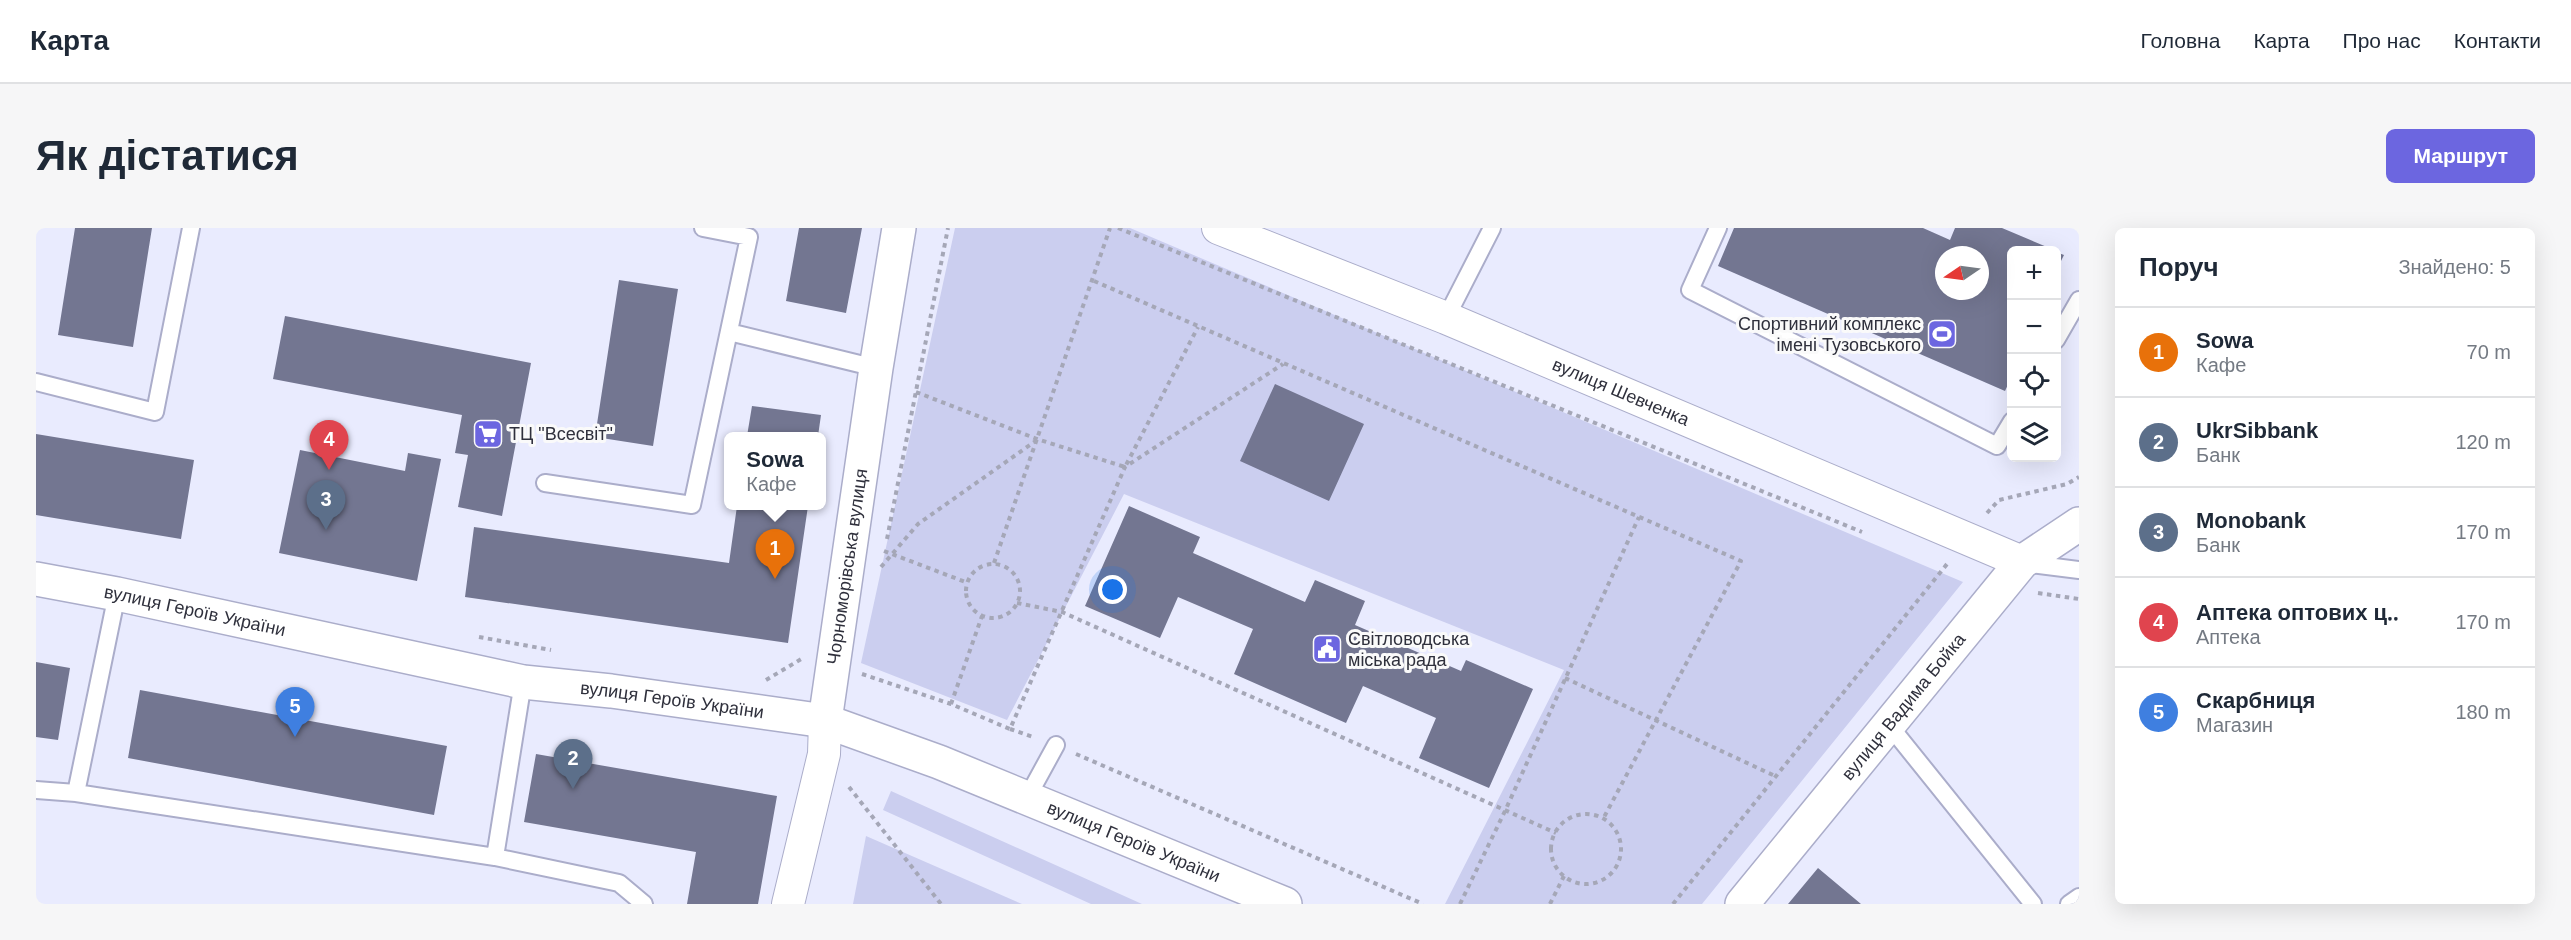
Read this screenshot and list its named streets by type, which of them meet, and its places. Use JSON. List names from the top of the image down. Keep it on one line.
{"streets":{"main road":["Чорноморівська вулиця","вулиця Героїв України","вулиця Вадима Бойка"],"street":["вулиця Шевченка"]},"crossings":[["вулиця Шевченка","вулиця Вадима Бойка"],["Чорноморівська вулиця","вулиця Героїв України"]],"places":{"sports":["Спортивний комплекс імені Тузовського"],"supermarket":["ТЦ \"Всесвіт\""],"public building":["Світловодська міська рада"]},"north":"left","page":{"header":"Карта","nav":["Головна","Карта","Про нас","Контакти"],"buttons":"Маршрут","title":"Як дістатися","heading":["Поруч","Знайдено: 5"],"map_buttons":["+","−"],"list":[{"mark":"1","name":"Sowa","note":"Кафе","value":"70 m"},{"mark":"2","name":"UkrSibbank","note":"Банк","value":"120 m"},{"mark":"3","name":"Monobank","note":"Банк","value":"170 m"},{"mark":"4","name":"Аптека оптових ц‥","note":"Аптека","value":"170 m"},{"mark":"5","name":"Скарбниця","note":"Магазин","value":"180 m"}],"pins":["4","3","1","5","2"],"popup":["Sowa","Кафе"]}}
